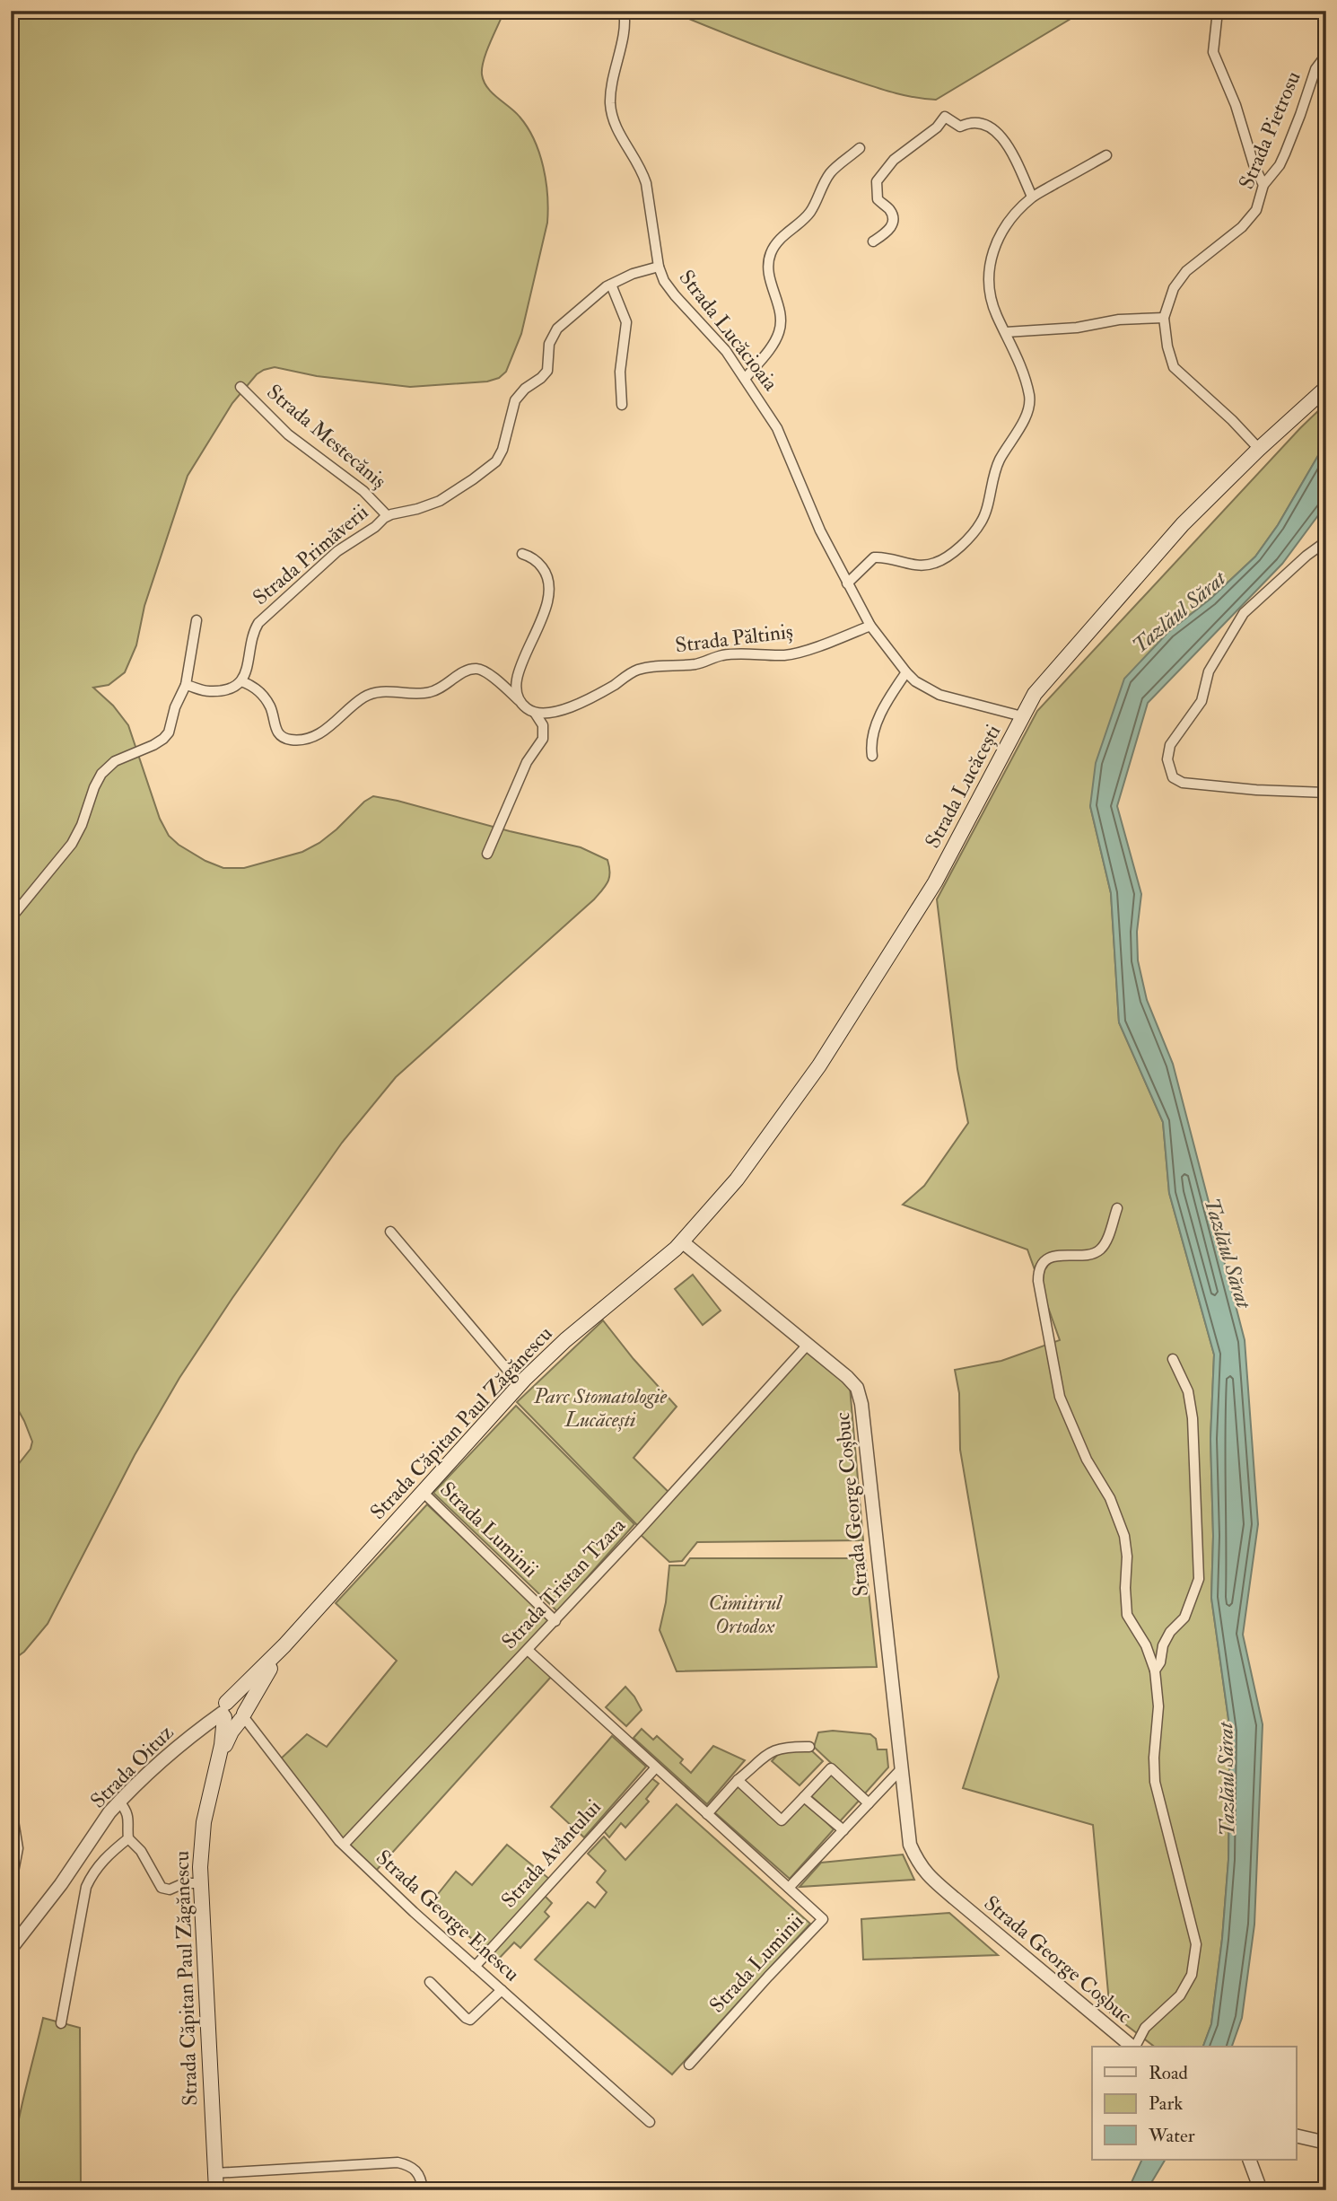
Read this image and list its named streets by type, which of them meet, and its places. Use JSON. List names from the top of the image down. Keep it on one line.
{"streets":{"main road":["Strada Lucăcești","Strada Căpitan Paul Zăgănescu"],"street":["Strada Pietrosu","Strada Lucăcioaia","Strada Mestecăniș","Strada Primăverii","Strada Păltiniș","Strada George Coșbuc","Strada Luminii","Strada Tristan Tzara","Strada Oituz","Strada Avântului","Strada George Enescu"]},"crossings":[["Strada Pietrosu","Strada Lucăcești"],["Strada Lucăcioaia","Strada Primăverii"],["Strada Lucăcioaia","Strada Păltiniș"],["Strada Lucăcioaia","Strada Lucăcești"],["Strada Mestecăniș","Strada Primăverii"],["Strada Lucăcești","Strada Căpitan Paul Zăgănescu"],["Strada Lucăcești","Strada George Coșbuc"],["Strada Căpitan Paul Zăgănescu","Strada George Coșbuc"],["Strada Căpitan Paul Zăgănescu","Strada Luminii"],["Strada Căpitan Paul Zăgănescu","Strada Oituz"],["Strada Căpitan Paul Zăgănescu","Strada George Enescu"],["Strada George Coșbuc","Strada Tristan Tzara"],["Strada Luminii","Strada Tristan Tzara"],["Strada Luminii","Strada Avântului"],["Strada Tristan Tzara","Strada George Enescu"],["Strada Avântului","Strada George Enescu"]],"water":["Tazlăul Sărat"],"parks":["Parc Stomatologie Lucăcești","Cimitirul Ortodox"],"legend":["Road","Park","Water"]}
